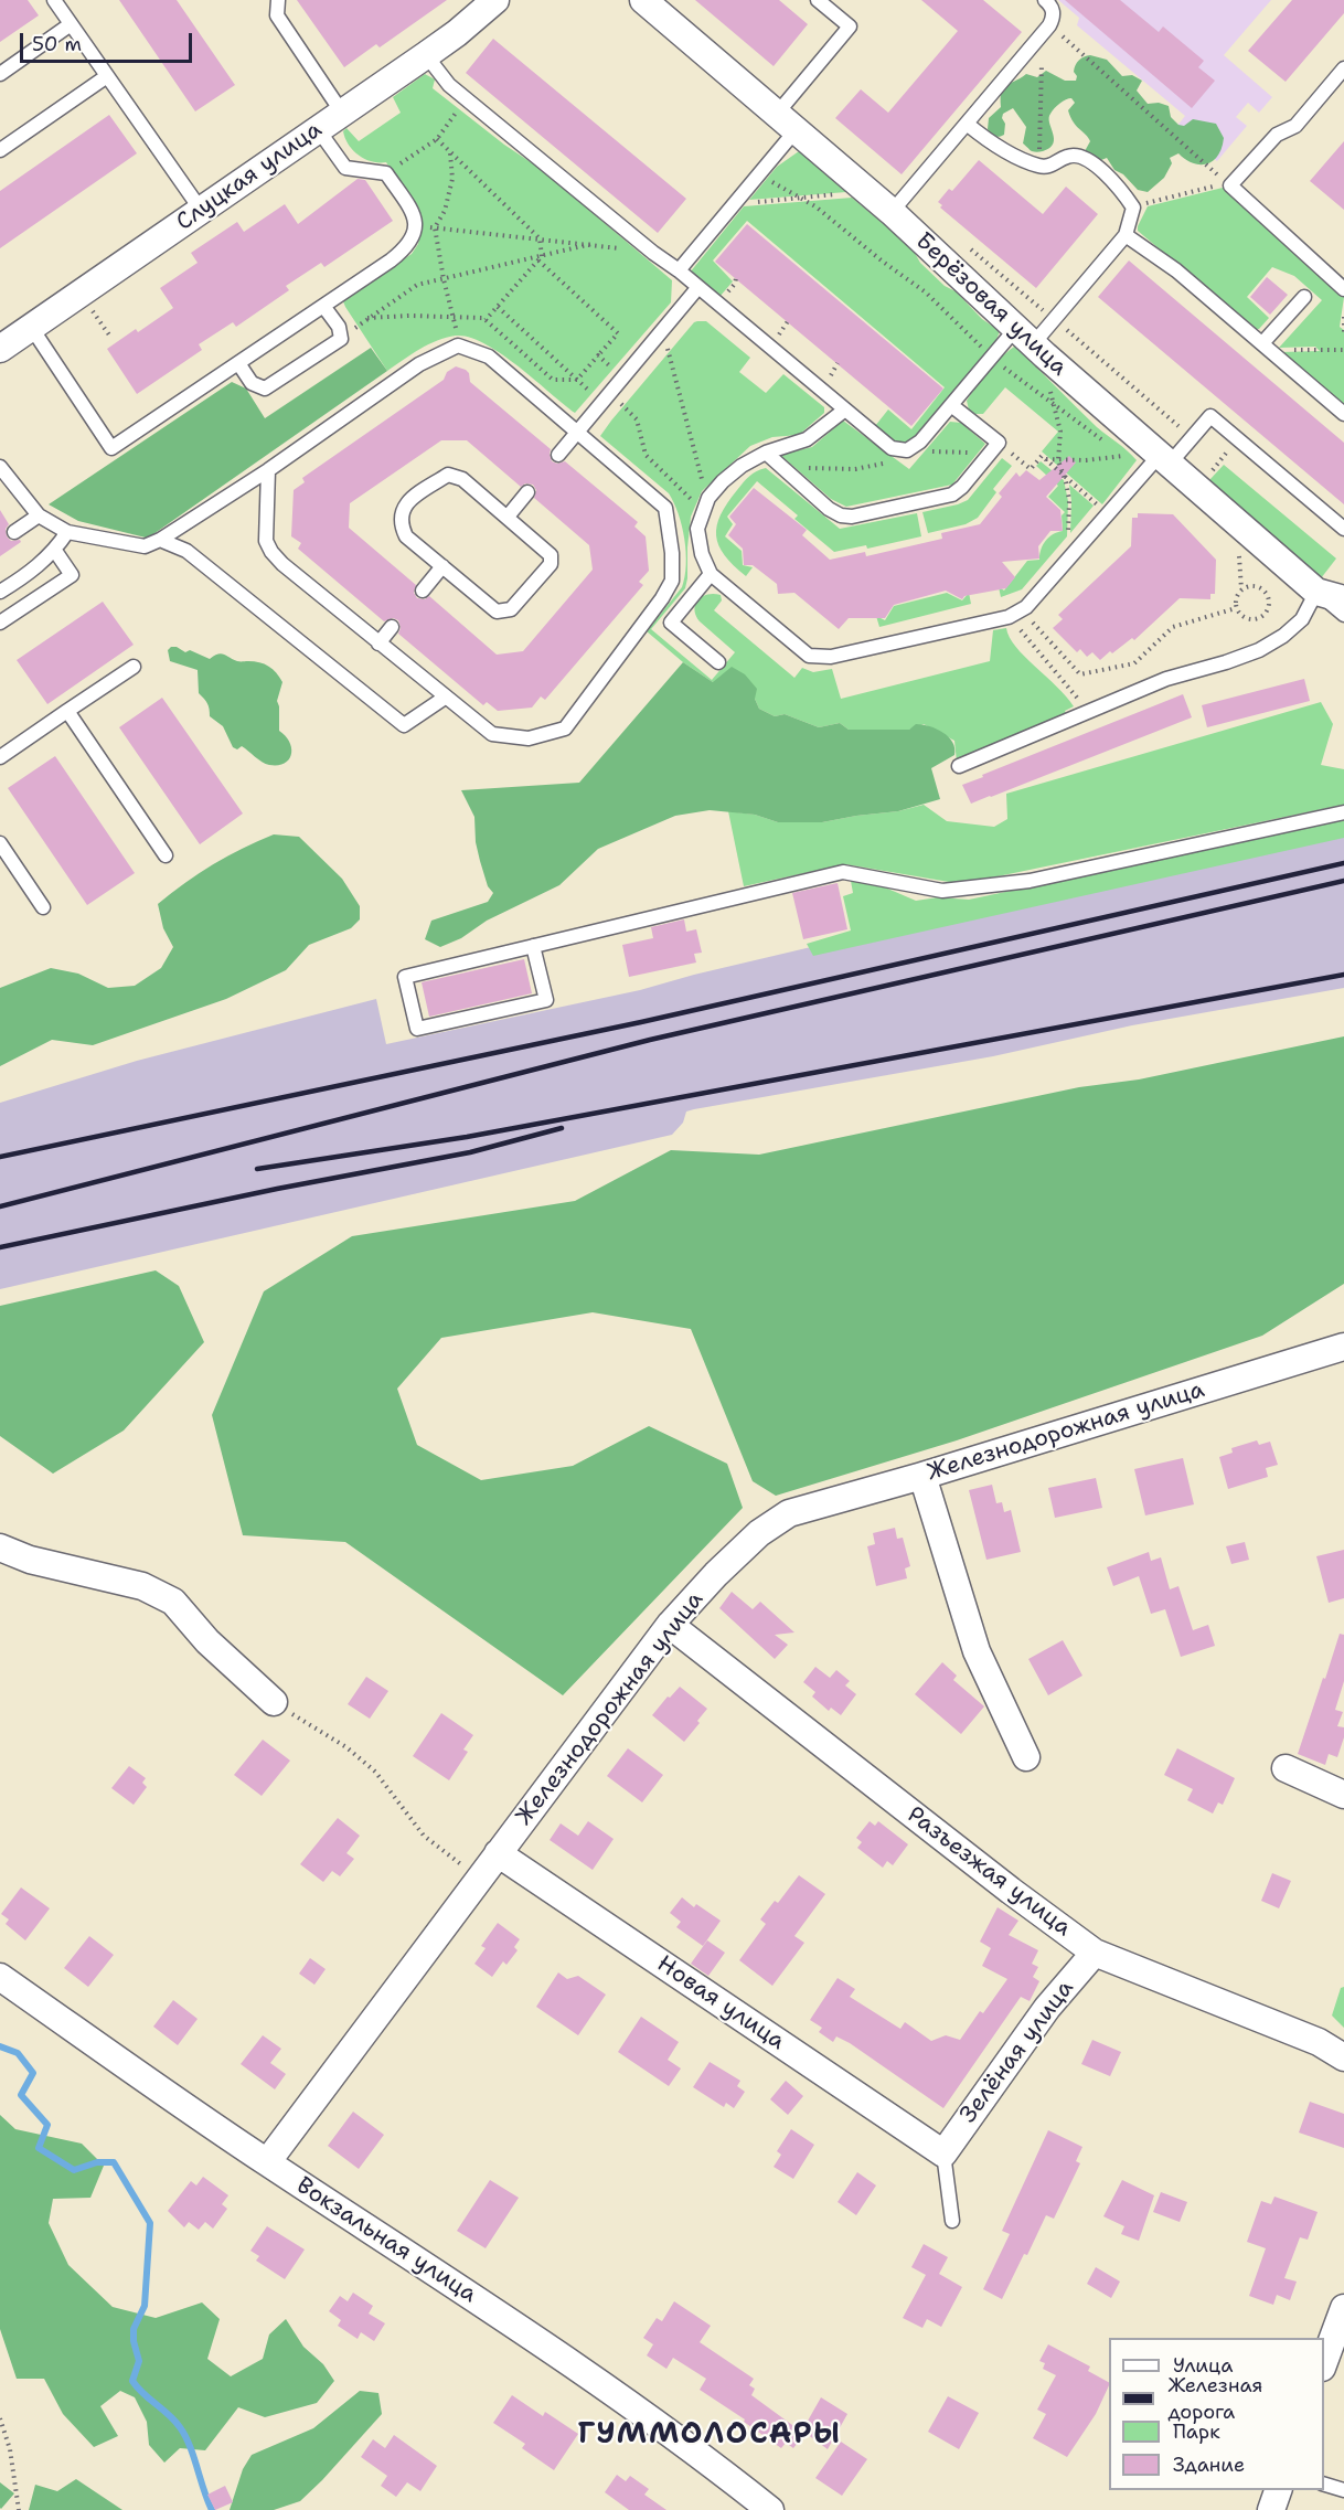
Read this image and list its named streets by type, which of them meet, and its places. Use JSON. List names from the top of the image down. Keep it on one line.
{"streets":{"street":["Слуцкая улица","Берёзовая улица","Железнодорожная улица","Разъезжая улица","Новая улица","Зелёная улица","Вокзальная улица"]},"crossings":[["Железнодорожная улица","Разъезжая улица"],["Железнодорожная улица","Новая улица"],["Железнодорожная улица","Вокзальная улица"],["Разъезжая улица","Зелёная улица"],["Новая улица","Зелёная улица"]],"districts":["ГУММОЛОСАРЫ"],"legend":["Улица","Железная дорога","Парк","Здание"],"scale_bar":"50 m"}
